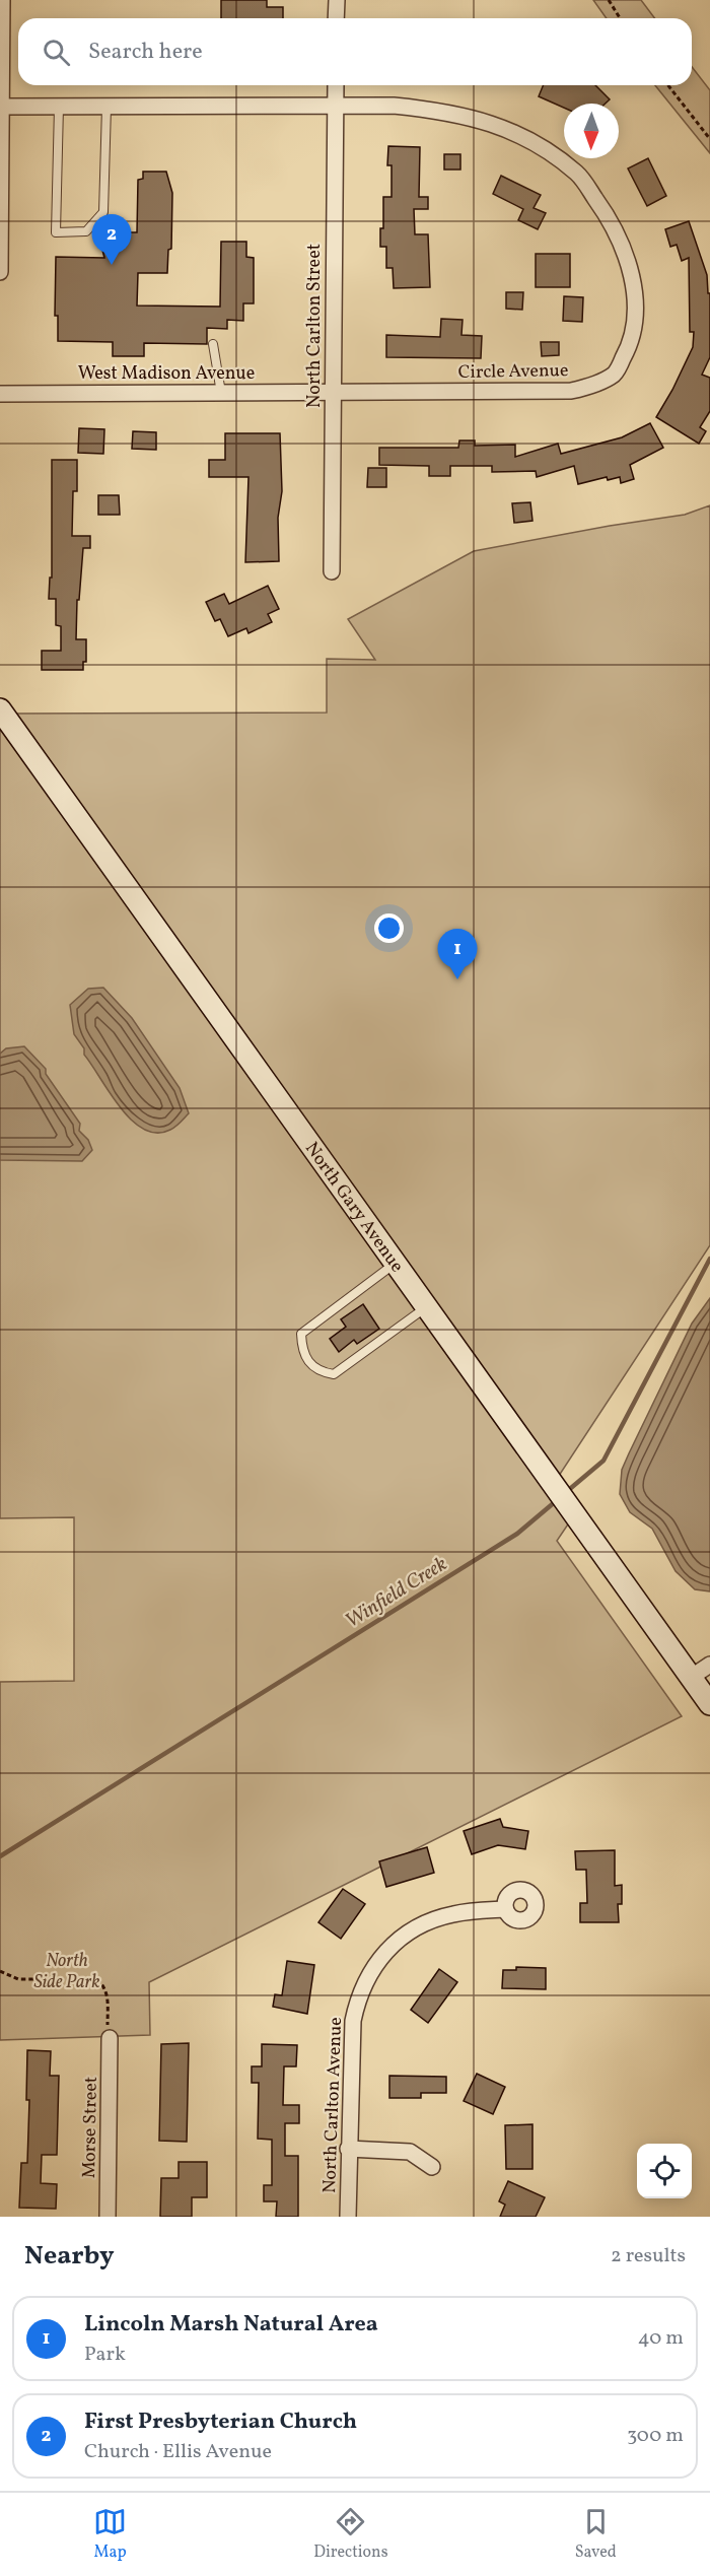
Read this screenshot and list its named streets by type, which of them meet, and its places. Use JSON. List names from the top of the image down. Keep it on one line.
{"streets":{"street":["North Carlton Street","Circle Avenue","West Madison Avenue","North Gary Avenue","North Carlton Avenue","Morse Street"]},"crossings":[["North Carlton Street","Circle Avenue"],["North Carlton Street","West Madison Avenue"],["Circle Avenue","West Madison Avenue"]],"water":["Winfield Creek"],"parks":["North Side Park"],"north":"bottom","page":{"search":"Search here","pins":["2","1"],"heading":["Nearby","2 results"],"list":[{"mark":"1","name":"Lincoln Marsh Natural Area","note":"Park","value":"40 m"},{"mark":"2","name":"First Presbyterian Church","note":"Church · Ellis Avenue","value":"300 m"}],"nav":["Map","Directions","Saved"]}}
